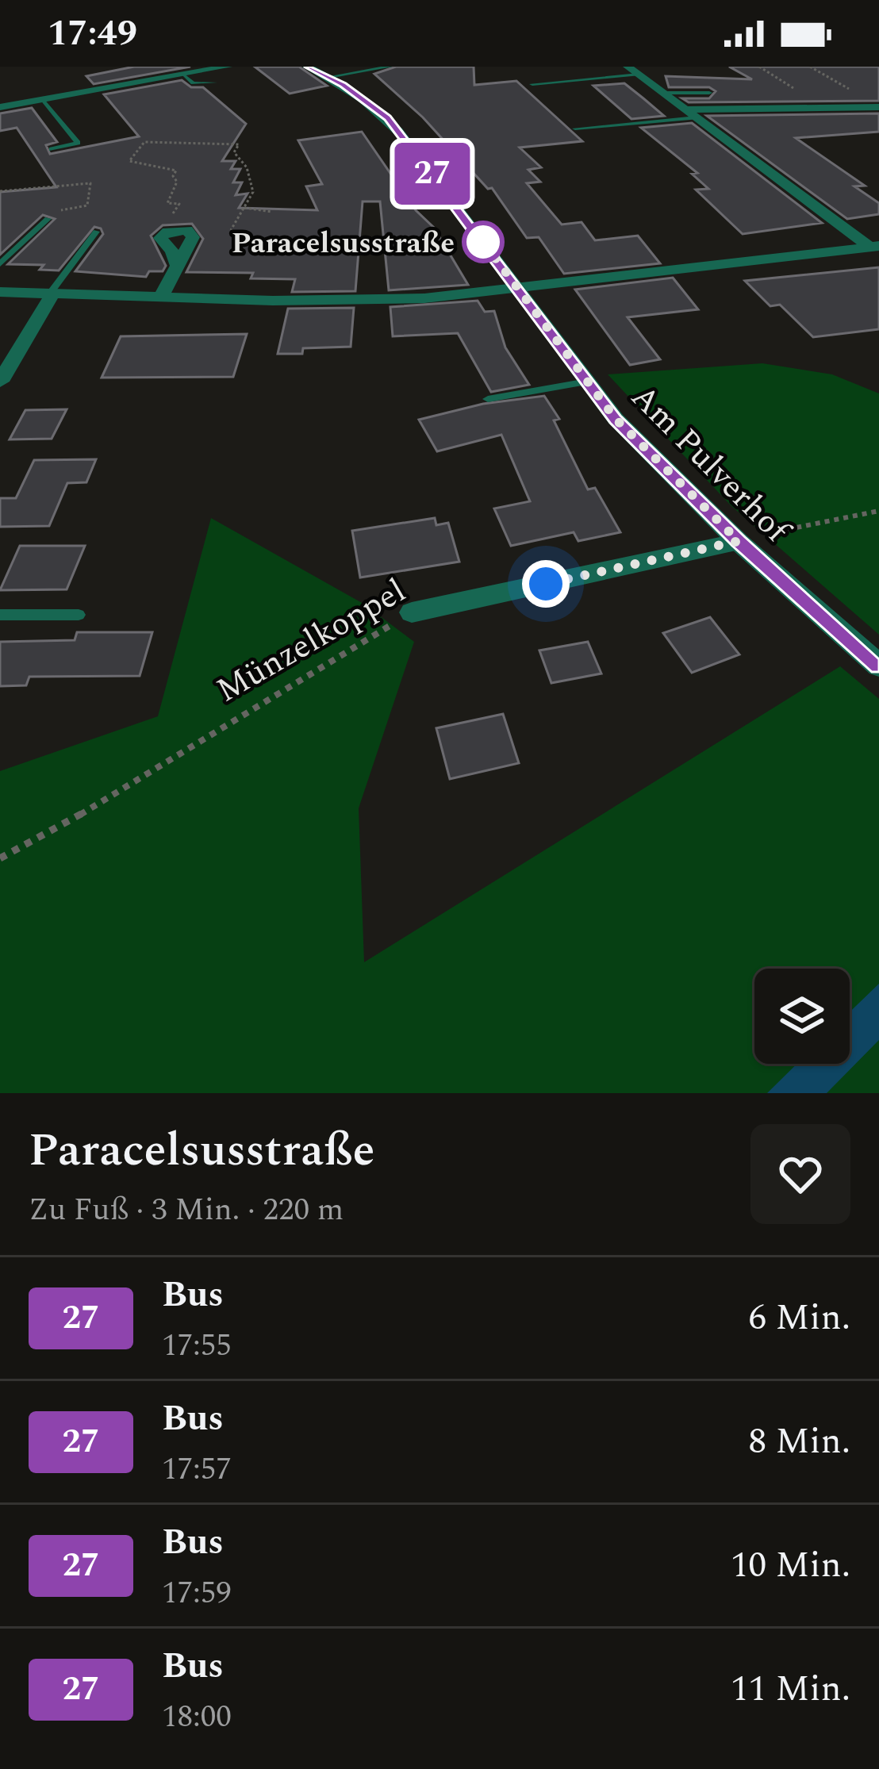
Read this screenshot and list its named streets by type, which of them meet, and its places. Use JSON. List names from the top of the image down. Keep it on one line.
{"streets":{"street":["Am Pulverhof","Münzelkoppel"]},"crossings":[["Am Pulverhof","Münzelkoppel"]],"places":["Paracelsusstraße"],"lines":["bus line 27"],"page":{"status":"17:49","on_map":"27","heading":["Paracelsusstraße","Zu Fuß · 3 Min. · 220 m"],"list":[{"mark":"27","name":"Bus","note":"17:55","value":"6 Min."},{"mark":"27","name":"Bus","note":"17:57","value":"8 Min."},{"mark":"27","name":"Bus","note":"17:59","value":"10 Min."},{"mark":"27","name":"Bus","note":"18:00","value":"11 Min."}]}}
